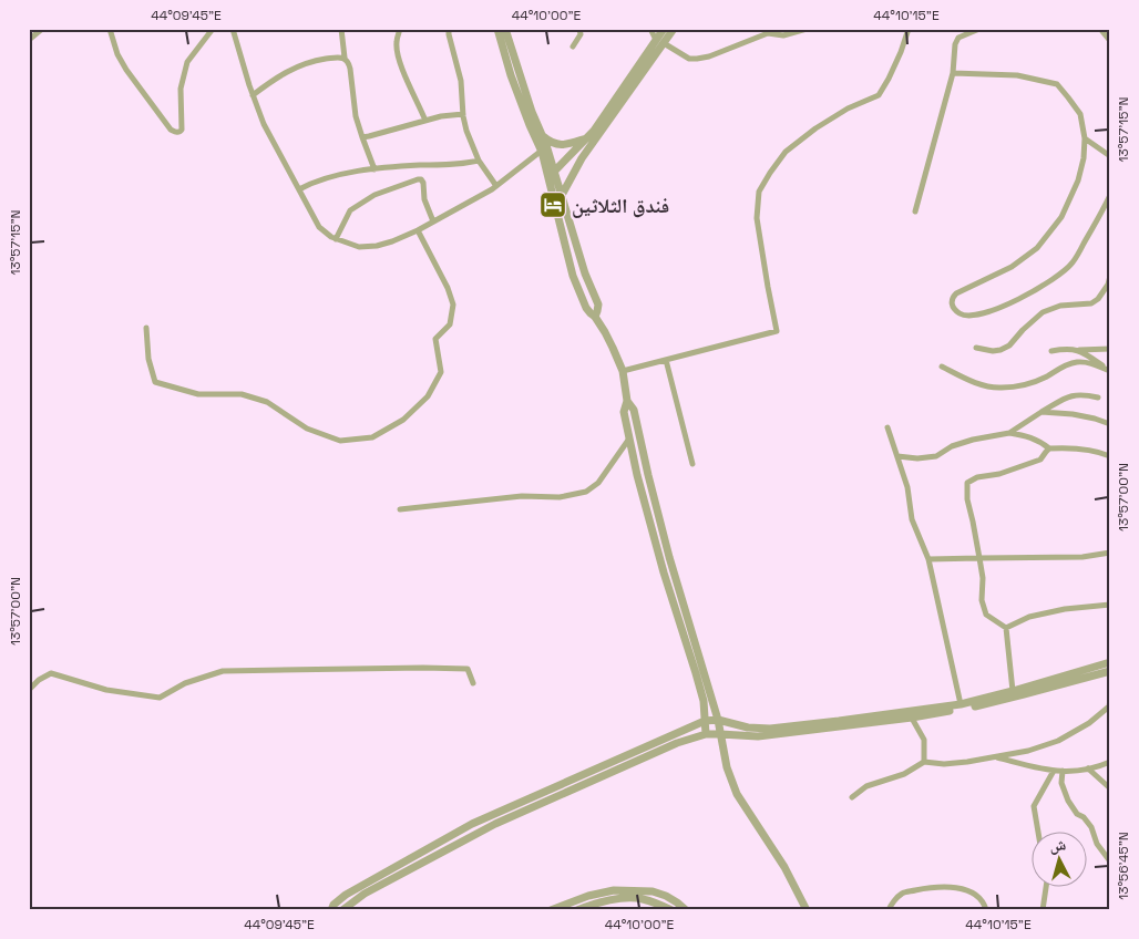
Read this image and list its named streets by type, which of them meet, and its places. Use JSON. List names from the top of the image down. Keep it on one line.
{"places":{"hotel":["فندق الثلاثين"]},"north":"top","coordinates":["44°09'45\"E","44°10'00\"E","44°10'15\"E","13°57'15\"N","13°57'00\"N","13°56'45\"N"]}
